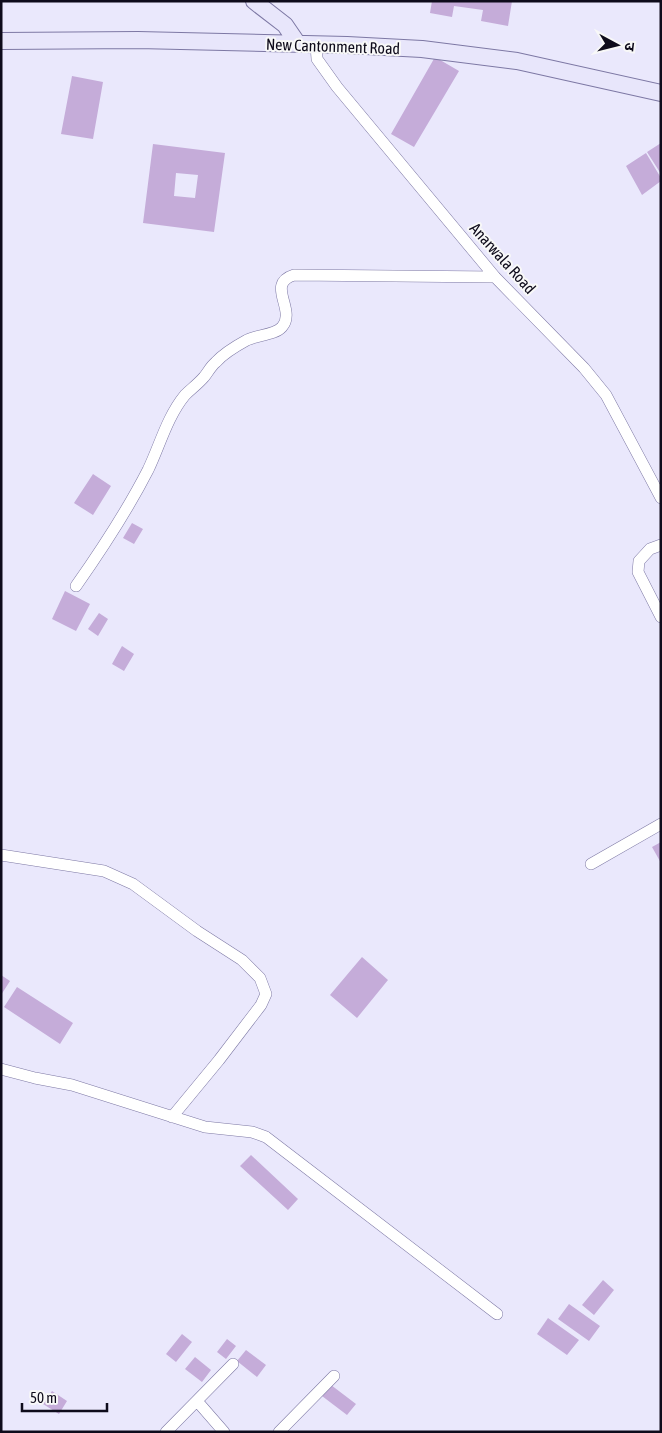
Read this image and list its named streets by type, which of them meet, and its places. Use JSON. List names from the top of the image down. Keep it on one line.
{"streets":{"street":["New Cantonment Road","Anarwala Road"]},"crossings":[["New Cantonment Road","Anarwala Road"]],"scale_bar":"50 m","north":"right"}
